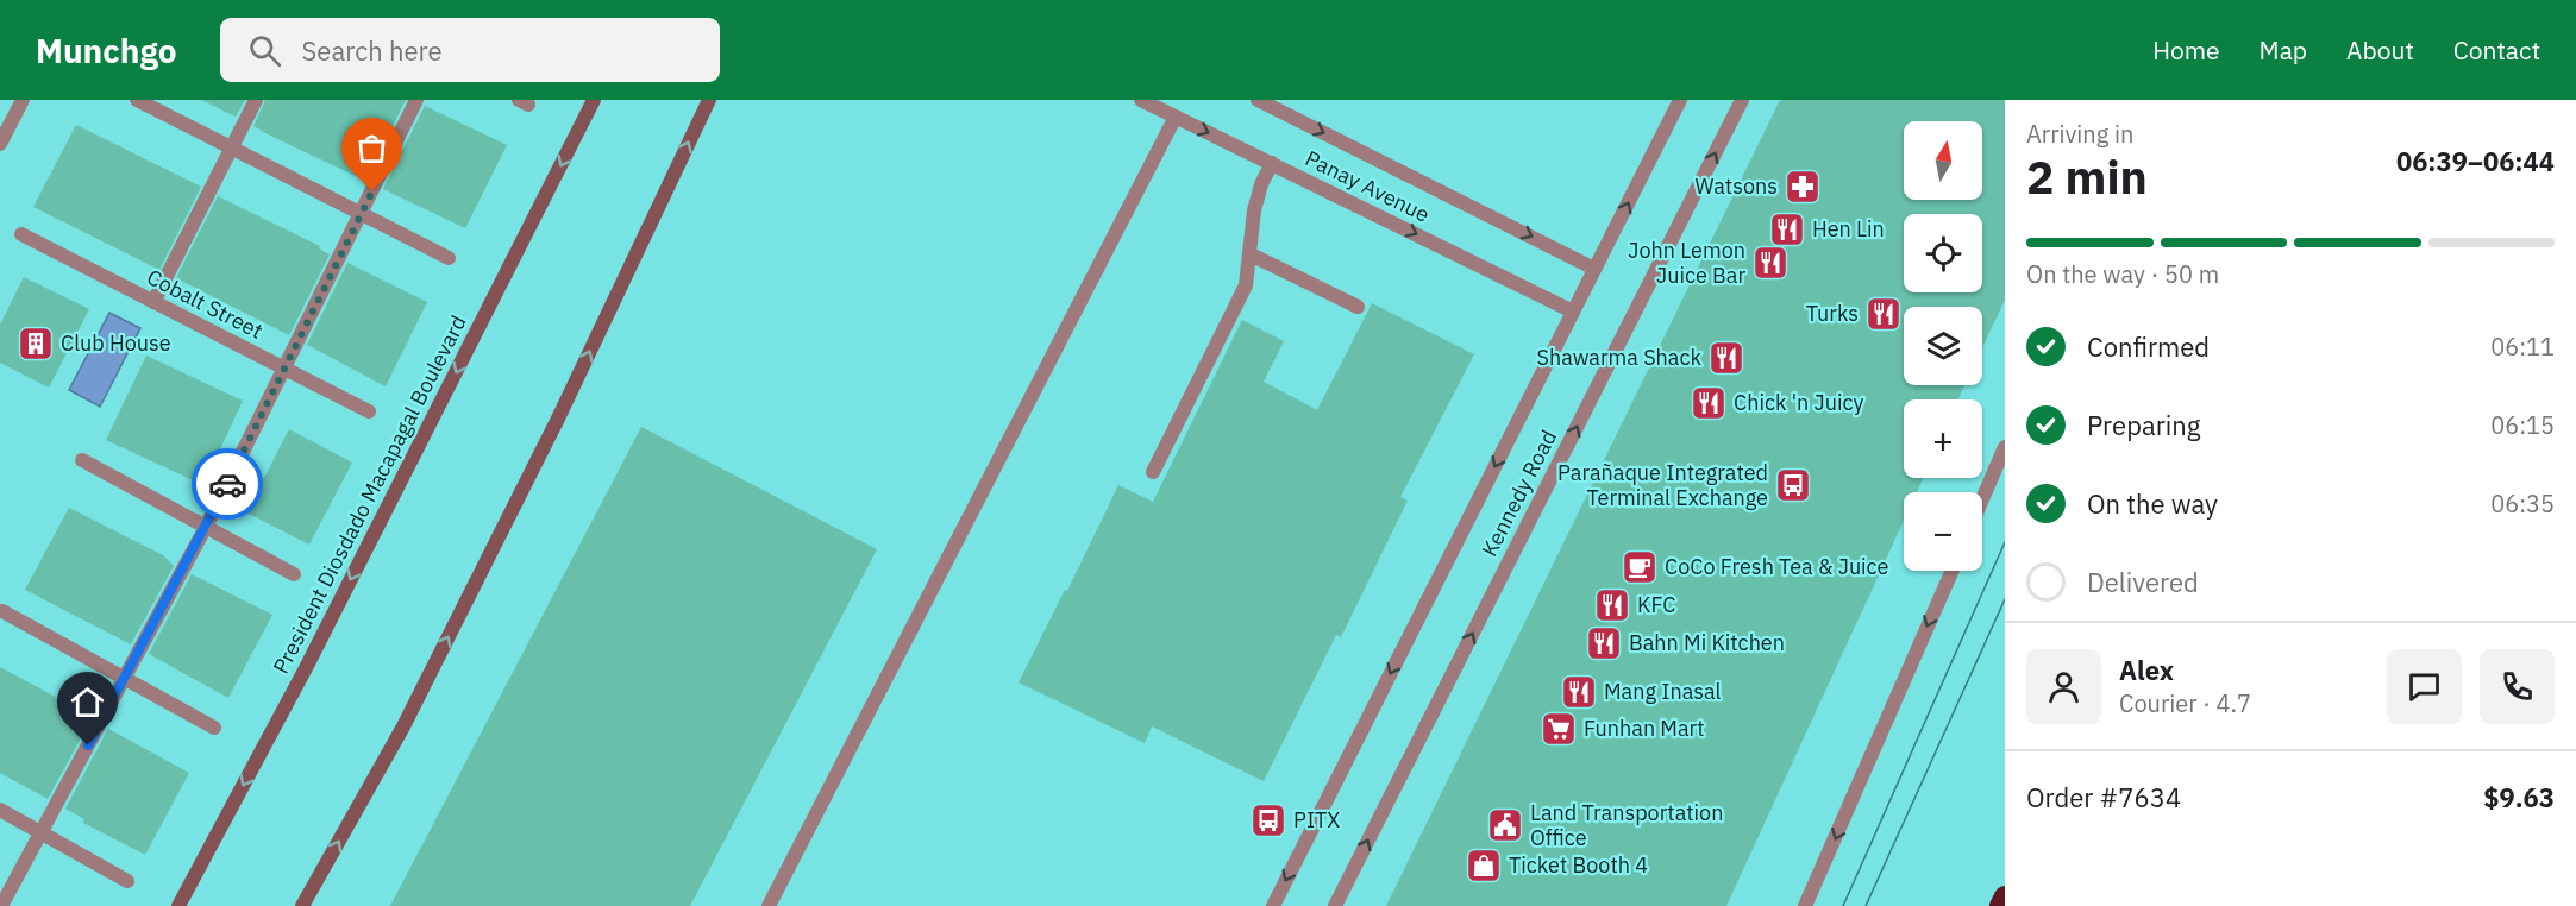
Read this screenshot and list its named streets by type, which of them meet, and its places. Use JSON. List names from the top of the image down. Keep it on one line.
{"streets":{"main road":["President Diosdado Macapagal Boulevard"],"street":["Panay Avenue","Cobalt Street","Kennedy Road"]},"crossings":[["Panay Avenue","Kennedy Road"]],"one_way":["Panay Avenue"],"places":{"pharmacy":["Watsons"],"restaurant":["Hen Lin","John Lemon Juice Bar","Turks","Shawarma Shack","Chick 'n Juicy","KFC","Bahn Mi Kitchen","Mang Inasal"],"building":["Club House"],"bus stop":["Parañaque Integrated Terminal Exchange","PITX"],"cafe":["CoCo Fresh Tea & Juice"],"supermarket":["Funhan Mart"],"public building":["Land Transportation Office"],"shop":["Ticket Booth 4"]},"north":"top","page":{"header":"Munchgo","search":"Search here","nav":["Home","Map","About","Contact"],"heading":["2 min","Arriving in","06:39–06:44"],"panel":["Alex","Courier · 4.7","Order #7634","$9.63"],"map_buttons":["+","−"],"bar":"On the way · 50 m","list":[["Confirmed","06:11"],["Preparing","06:15"],["On the way","06:35"],"Delivered"]}}
